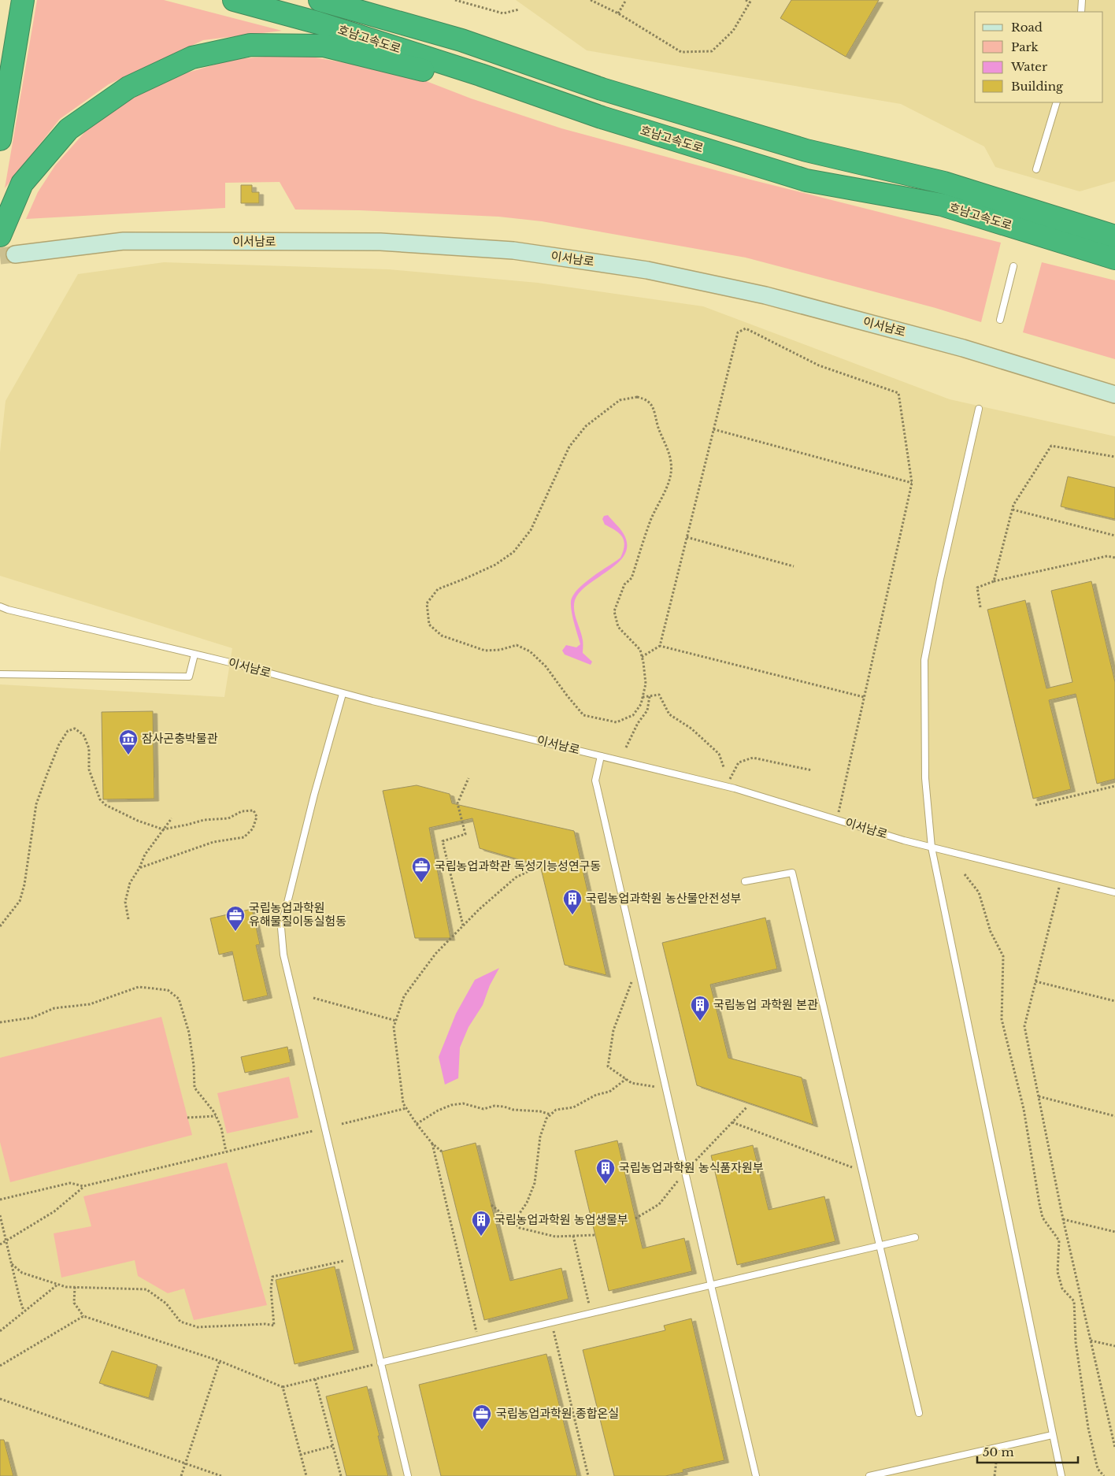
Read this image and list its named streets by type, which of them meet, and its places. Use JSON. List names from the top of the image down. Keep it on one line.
{"streets":{"highway":["호남고속도로"],"main road":["이서남로"]},"places":{"museum":["잠사곤충박물관"],"office":["국립농업과학관 독성기능성연구동","국립농업과학원 유해물질이동실험동","국립농업과학원 종합온실"],"building":["국립농업과학원 농산물안전성부","국립농업 과학원 본관","국립농업과학원 농식품자원부","국립농업과학원 농업생물부"]},"legend":["Road","Park","Water","Building"],"scale_bar":"50 m"}
